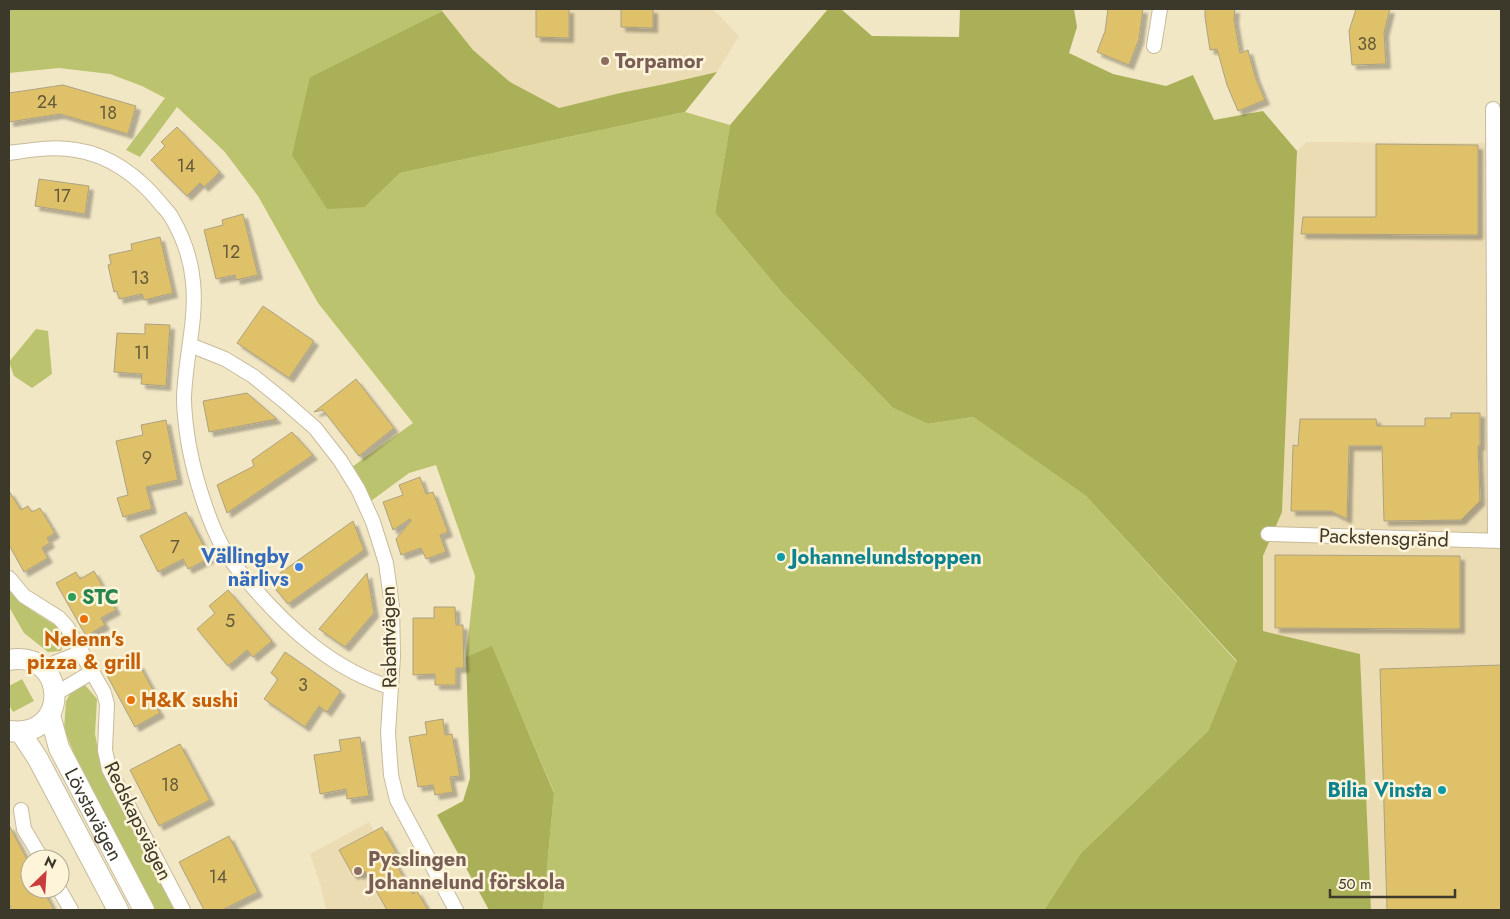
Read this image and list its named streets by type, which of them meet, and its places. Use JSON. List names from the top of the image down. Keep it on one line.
{"streets":{"street":["Packstensgränd","Rabattvägen","Lövstavägen","Redskapsvägen"]},"places":["Torpamor","Johannelundstoppen","Vällingby närlivs","STC","Nelenn's pizza & grill","H&K sushi","Bilia Vinsta","Pysslingen Johannelund förskola"],"house_numbers":["38","24","18","14","17","12","13","11","9","7","5","3","18","14"],"scale_bar":"50 m","north":"top right"}
